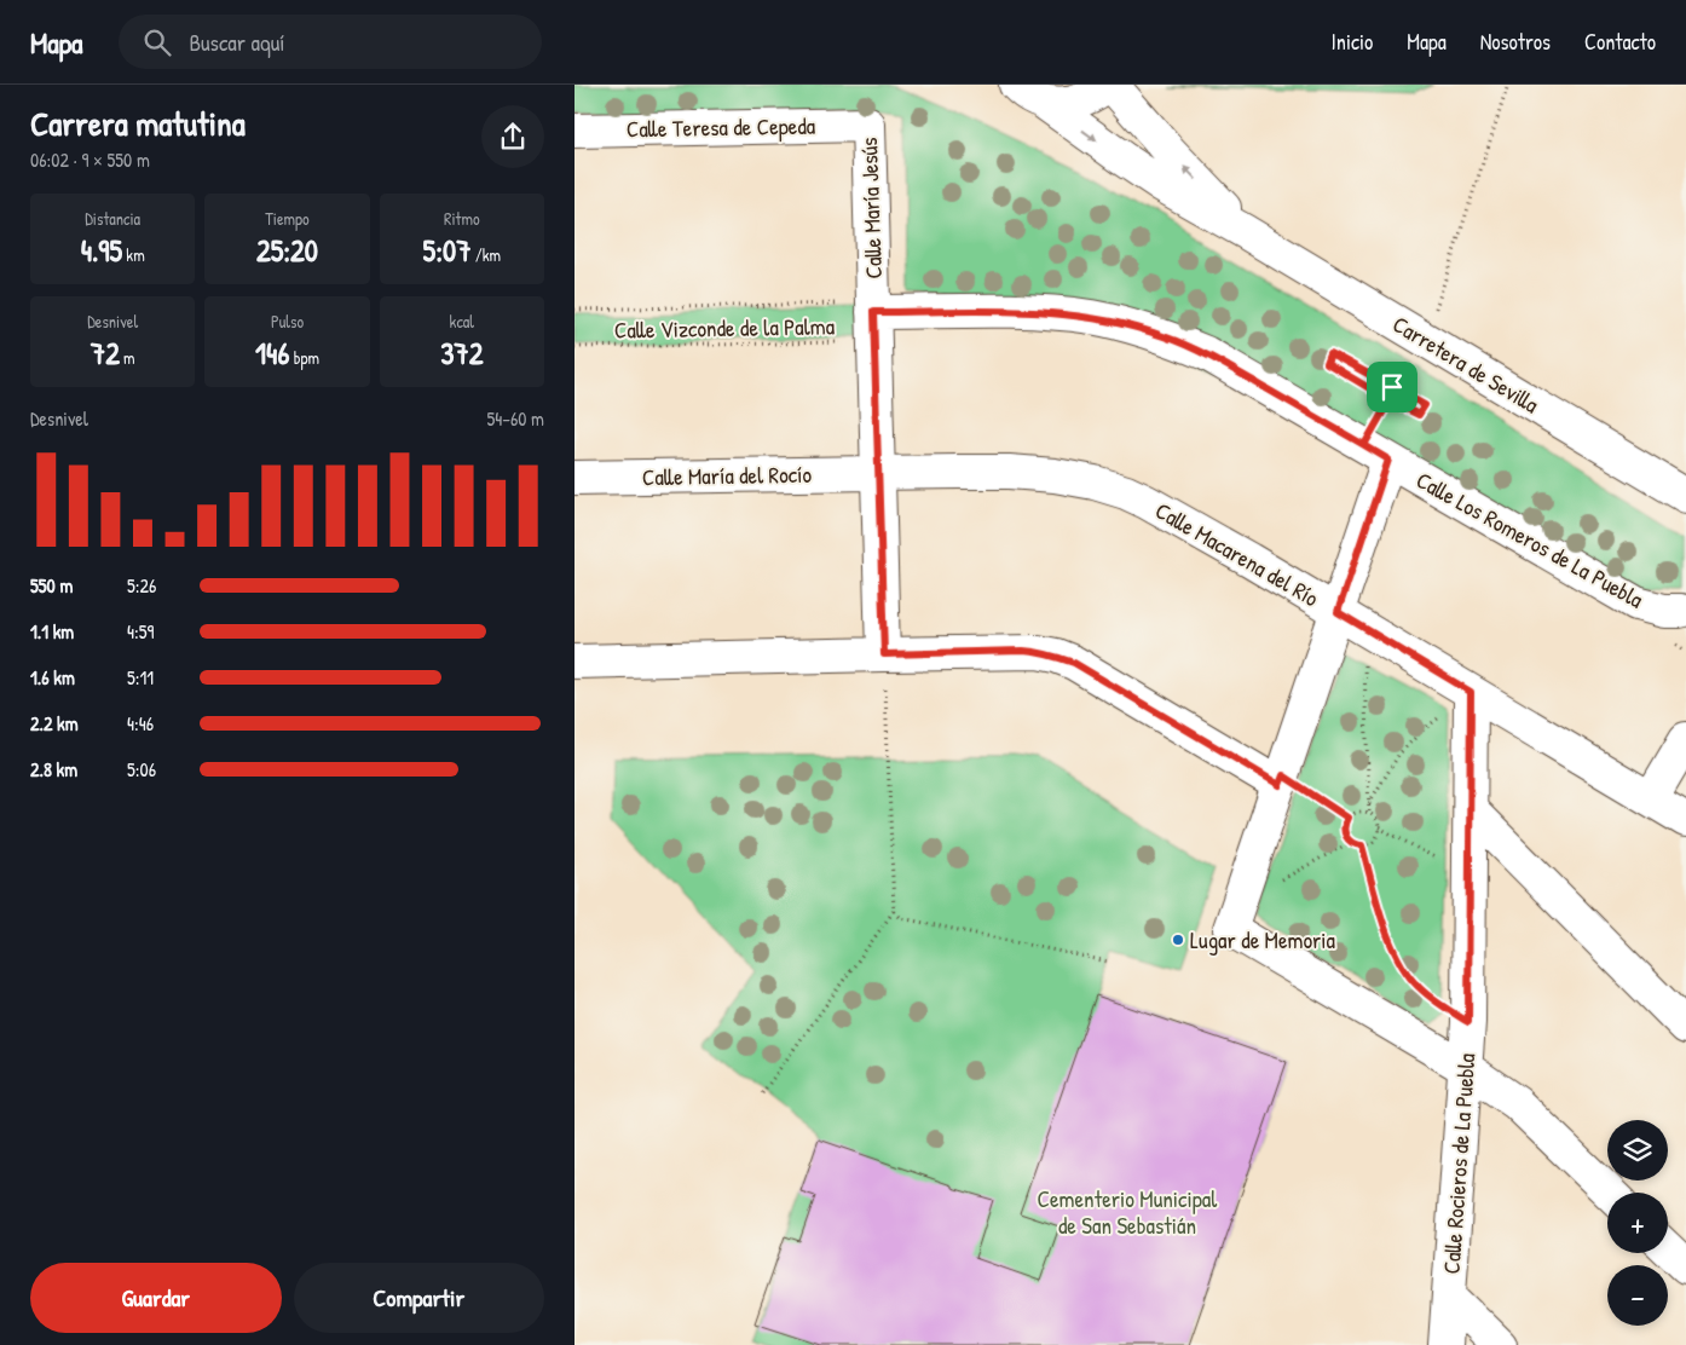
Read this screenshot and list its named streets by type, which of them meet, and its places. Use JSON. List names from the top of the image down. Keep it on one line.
{"streets":{"street":["Calle Teresa de Cepeda","Calle María Jesús","Carretera de Sevilla","Calle María del Rocío","Calle Los Romeros de La Puebla","Calle Macarena del Río","Calle Rocieros de La Puebla"],"path":["Calle Vizconde de la Palma"]},"crossings":[["Calle Teresa de Cepeda","Calle María Jesús"],["Calle María Jesús","Calle Vizconde de la Palma"],["Calle María Jesús","Calle María del Rocío"],["Calle María Jesús","Calle Los Romeros de La Puebla"],["Calle María Jesús","Calle Macarena del Río"],["Calle Vizconde de la Palma","Calle Los Romeros de La Puebla"],["Calle María del Rocío","Calle Macarena del Río"],["Calle Macarena del Río","Calle Rocieros de La Puebla"]],"parks":["Cementerio Municipal de San Sebastián"],"places":["Lugar de Memoria"],"page":{"header":"Mapa","search":"Buscar aquí","nav":["Inicio","Mapa","Nosotros","Contacto"],"heading":["Carrera matutina","06:02 · 9 × 550 m"],"stats":[["Distancia","4.95 km"],["Tiempo","25:20"],["Ritmo","5:07 /km"],["Desnivel","72 m"],["Pulso","146 bpm"],["kcal","372"]],"chart":["Desnivel","54–60 m"],"list":[{"name":"550 m","note":"5:26"},{"name":"1.1 km","note":"4:59"},{"name":"1.6 km","note":"5:11"},{"name":"2.2 km","note":"4:46"},{"name":"2.8 km","note":"5:06"}],"map_buttons":["+","−"],"buttons":["Guardar","Compartir"]}}
